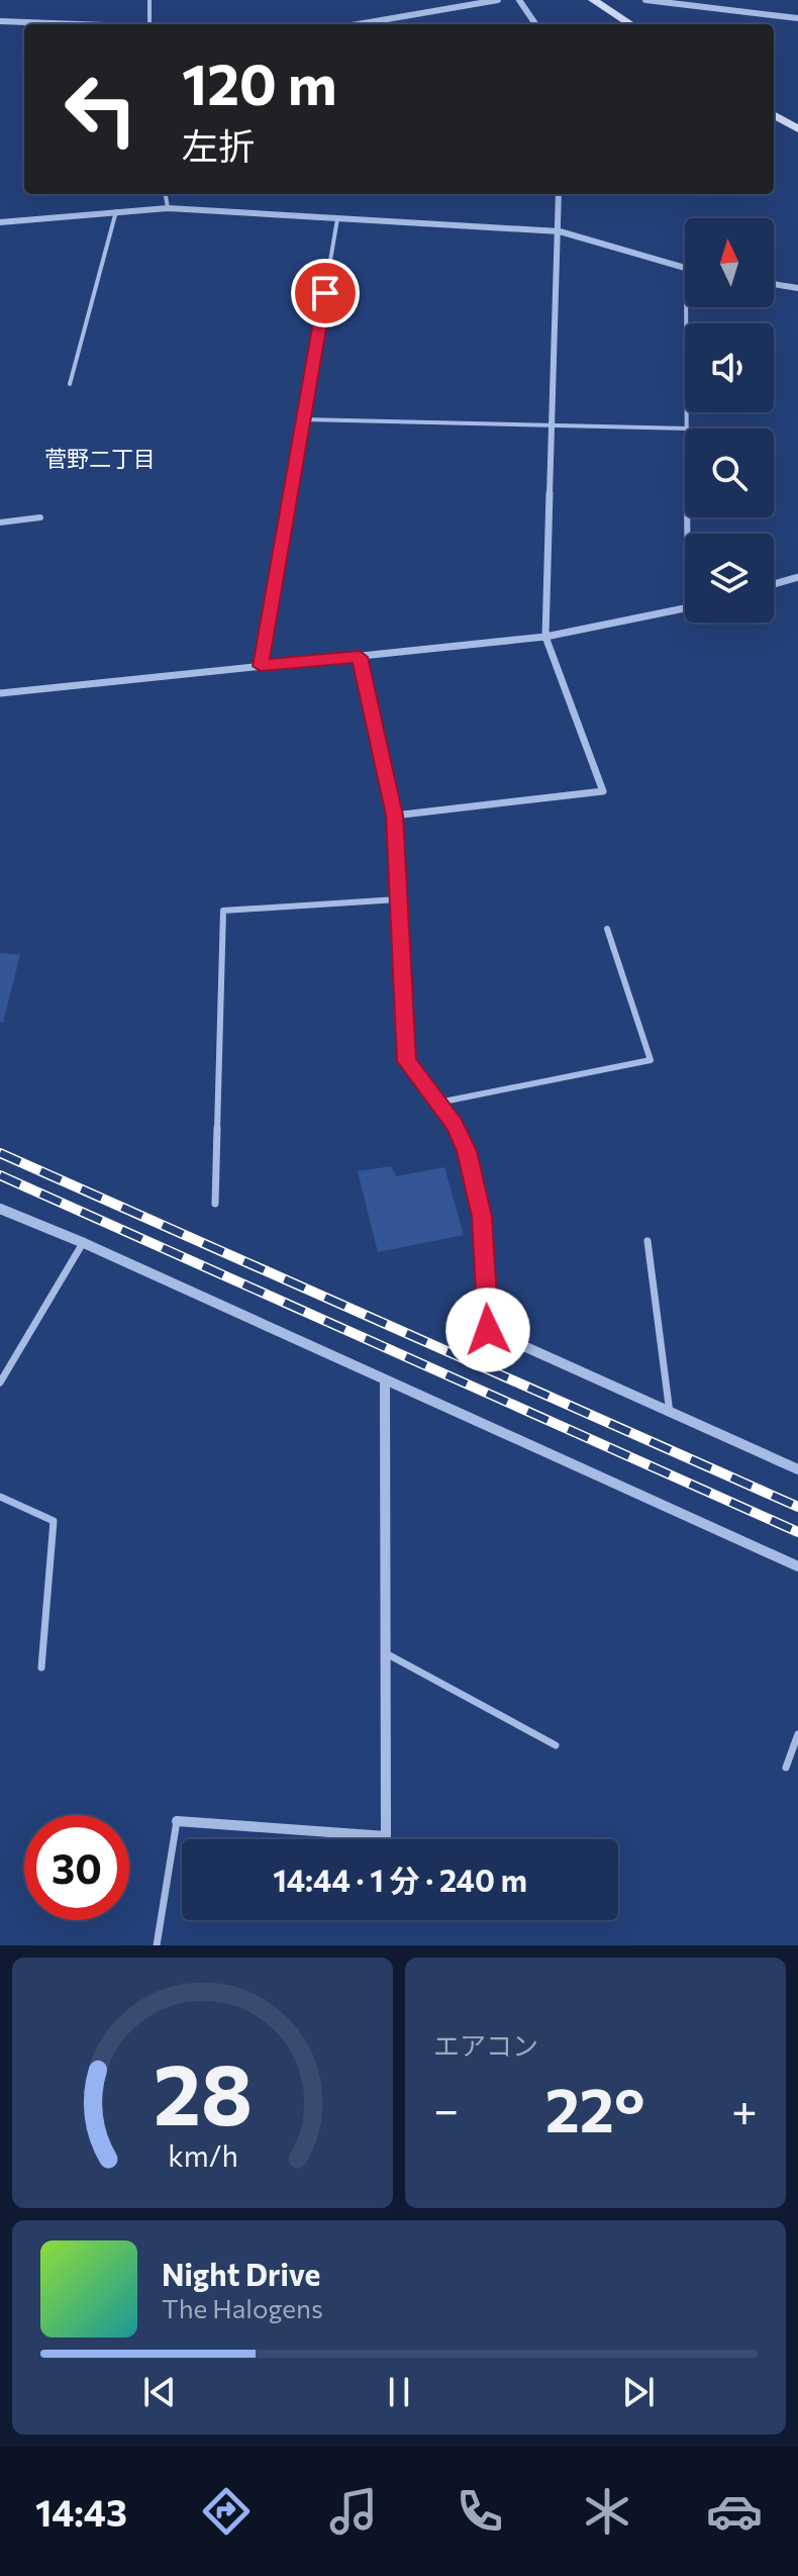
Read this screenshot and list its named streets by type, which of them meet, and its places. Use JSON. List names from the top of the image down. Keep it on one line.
{"districts":["菅野二丁目"],"north":"top","page":{"turn":["120 m","左折"],"limit":"30","trip":"14:44 · 1 分 · 240 m","tile":"エアコン","heat":["−","22°","+"],"song":["Night Drive","The Halogens"],"tabs":"14:43","gauge":["28","km/h"]}}
